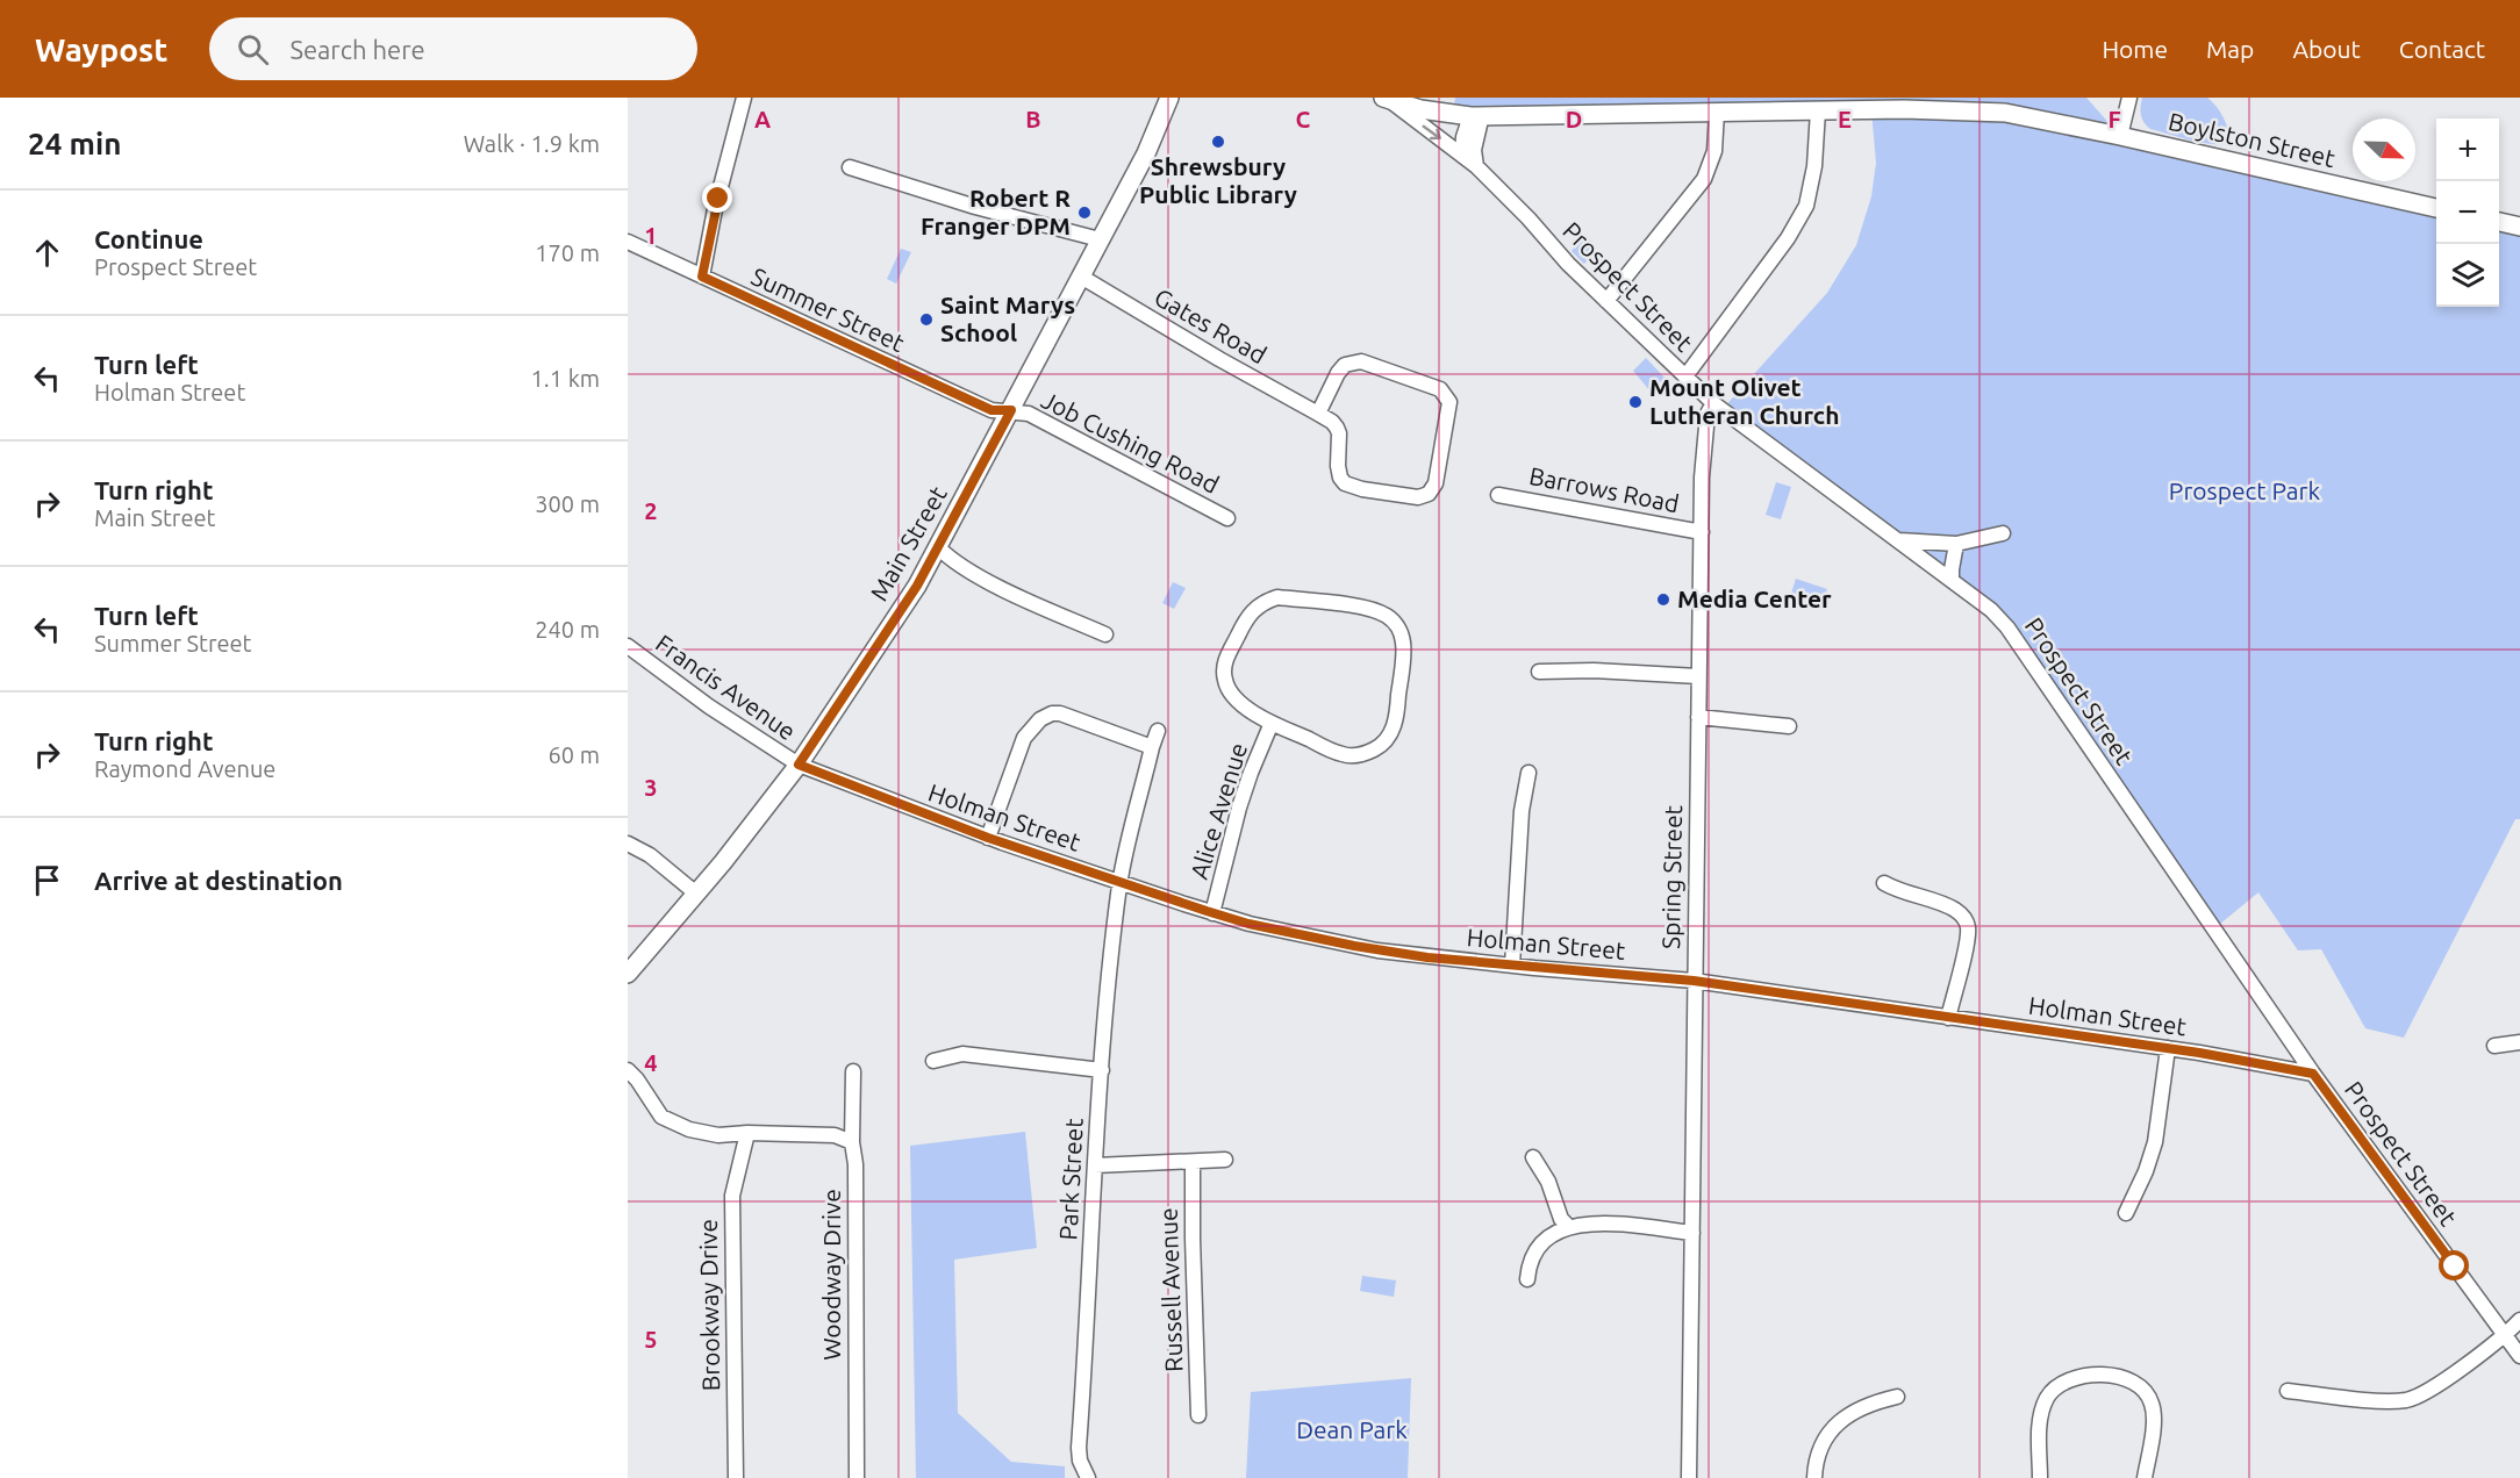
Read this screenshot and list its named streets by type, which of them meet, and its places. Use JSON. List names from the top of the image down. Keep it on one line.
{"streets":{"main road":["Boylston Street","Main Street"],"street":["Prospect Street","Summer Street","Gates Road","Job Cushing Road","Barrows Road","Francis Avenue","Alice Avenue","Holman Street","Spring Street","Park Street","Woodway Drive","Russell Avenue","Brookway Drive"]},"crossings":[["Boylston Street","Prospect Street"],["Prospect Street","Holman Street"],["Prospect Street","Spring Street"],["Summer Street","Job Cushing Road"],["Summer Street","Main Street"],["Gates Road","Main Street"],["Job Cushing Road","Main Street"],["Barrows Road","Spring Street"],["Main Street","Francis Avenue"],["Main Street","Holman Street"],["Francis Avenue","Holman Street"],["Alice Avenue","Holman Street"],["Holman Street","Spring Street"],["Holman Street","Park Street"]],"parks":["Prospect Park","Dean Park"],"places":["Shrewsbury Public Library","Robert R Franger DPM","Saint Marys School","Mount Olivet Lutheran Church","Media Center"],"north":"bottom right","page":{"header":"Waypost","search":"Search here","nav":["Home","Map","About","Contact"],"heading":["24 min","Walk · 1.9 km"],"map_buttons":["+","−"],"list":[["Continue","Prospect Street","170 m"],["Turn left","Holman Street","1.1 km"],["Turn right","Main Street","300 m"],["Turn left","Summer Street","240 m"],["Turn right","Raymond Avenue","60 m"],"Arrive at destination"]},"grid":{"columns":["A","B","C","D","E","F"],"rows":["1","2","3","4","5"]}}
